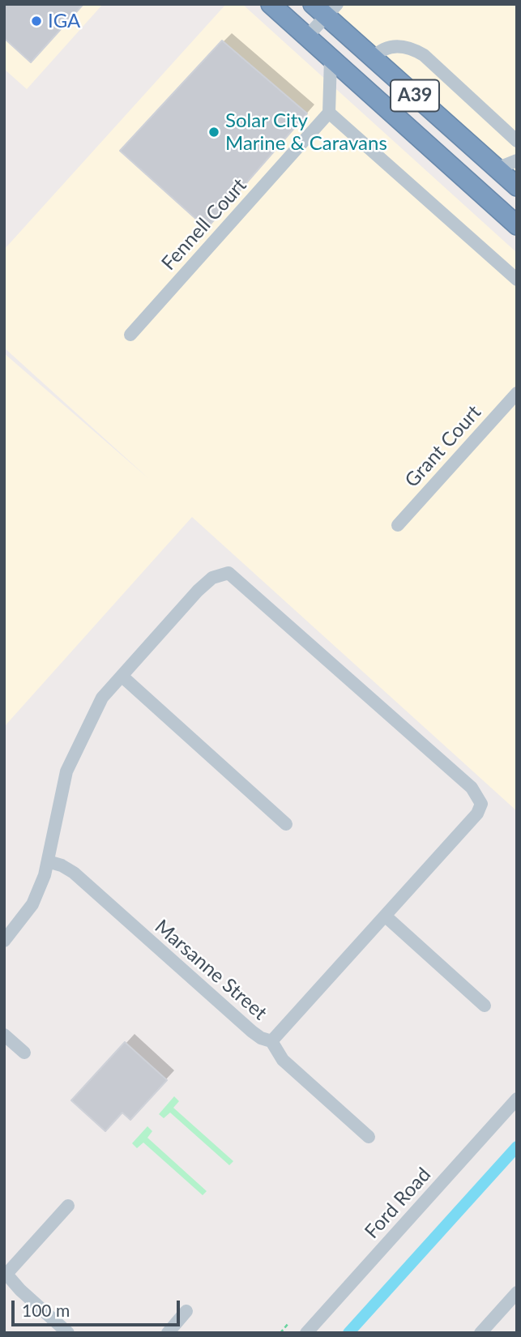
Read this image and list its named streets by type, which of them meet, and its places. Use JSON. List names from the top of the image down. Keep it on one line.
{"streets":{"highway":["A39"],"street":["Fennell Court","Grant Court","Marsanne Street","Ford Road"]},"places":["IGA","Solar City Marine & Caravans"],"scale_bar":"100 m"}
